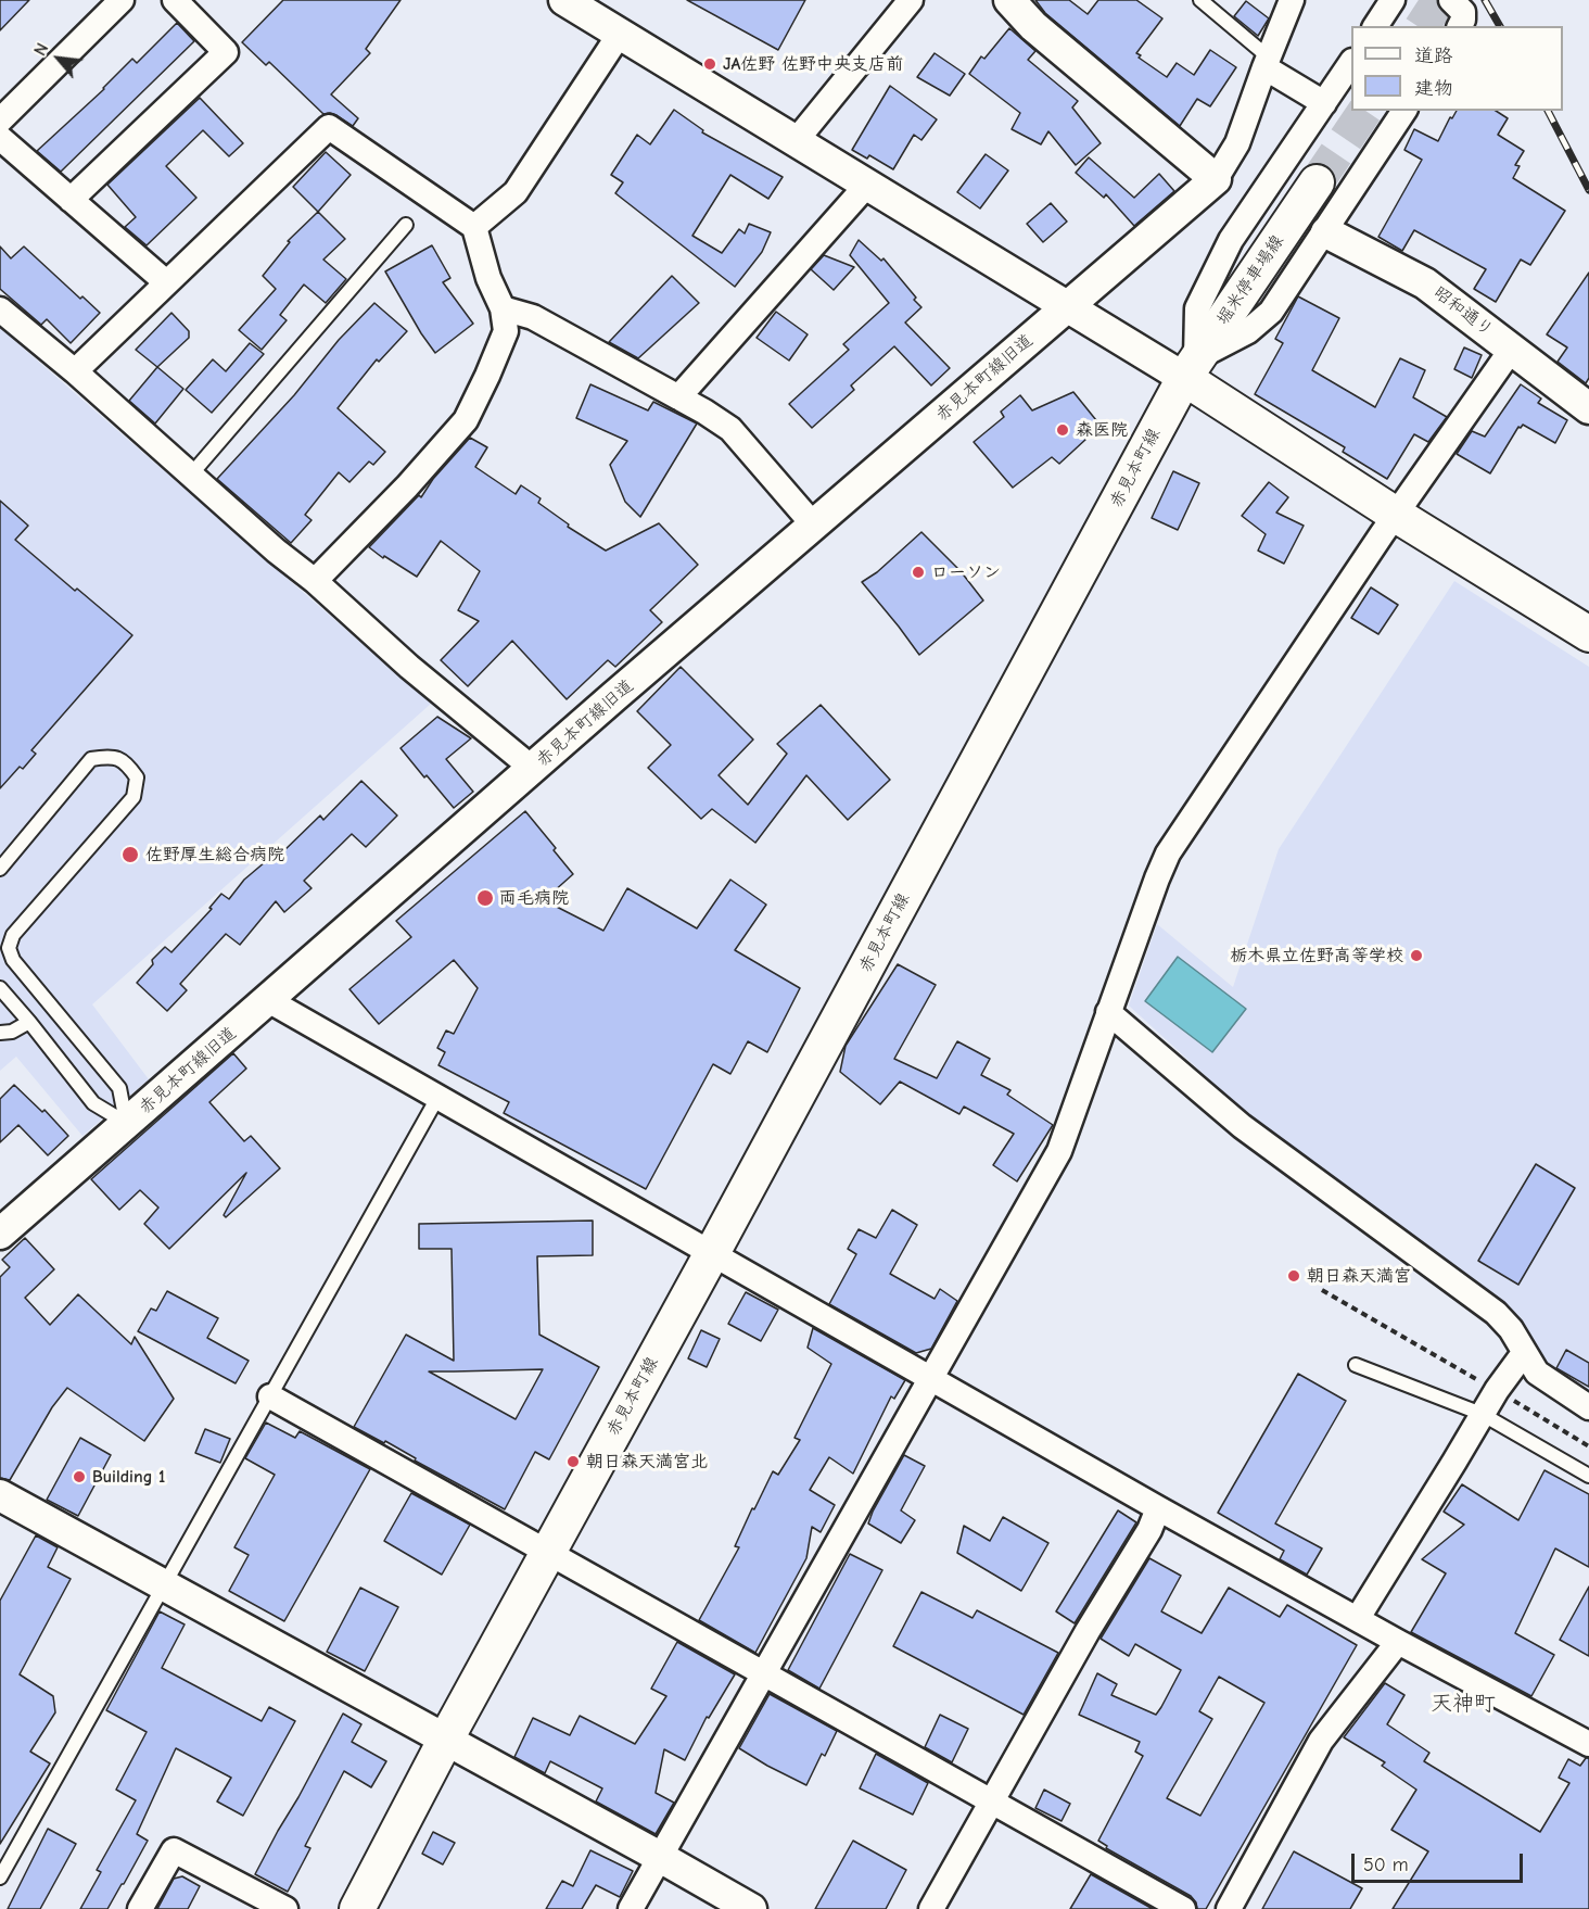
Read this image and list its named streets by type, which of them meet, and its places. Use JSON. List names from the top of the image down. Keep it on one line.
{"streets":{"main road":["堀米停車場線","赤見本町線"],"street":["昭和通り","赤見本町線旧道"]},"crossings":[["堀米停車場線","赤見本町線"]],"districts":["天神町"],"places":["JA佐野 佐野中央支店前","森医院","ローソン","佐野厚生総合病院","両毛病院","栃木県立佐野高等学校","朝日森天満宮","朝日森天満宮北","Building 1"],"legend":["道路","建物"],"scale_bar":"50 m","north":"top left"}
